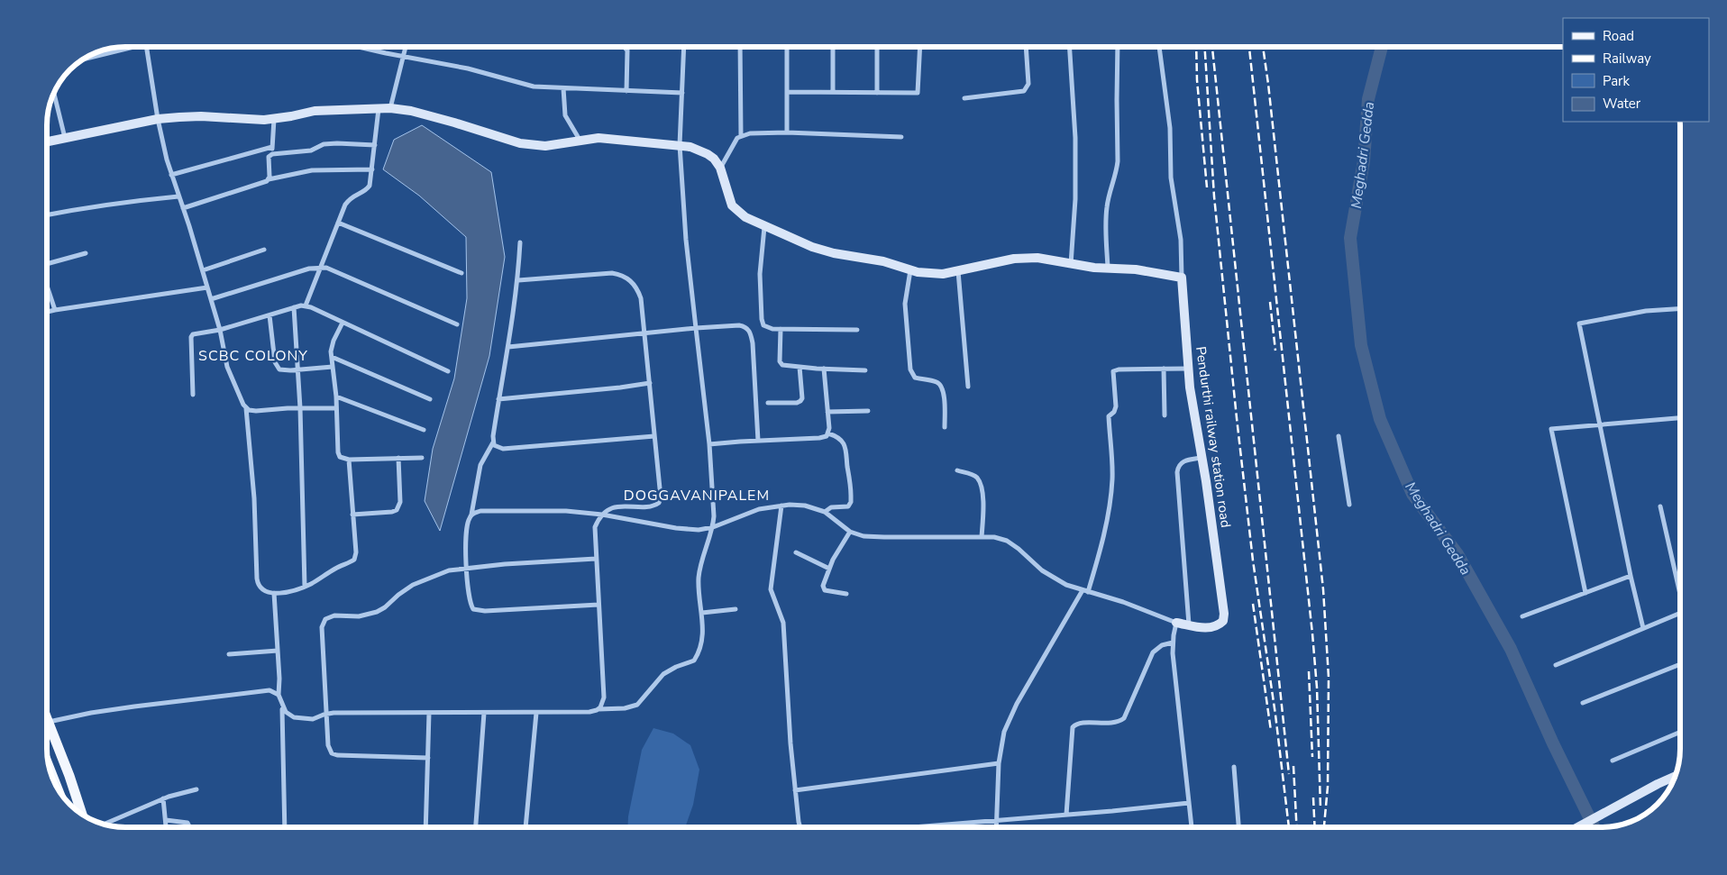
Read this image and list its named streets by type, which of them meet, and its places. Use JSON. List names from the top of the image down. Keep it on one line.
{"streets":{"street":["Pendurthi railway station road"]},"districts":["SCBC COLONY","DOGGAVANIPALEM"],"water":["Meghadri Gedda"],"legend":["Road","Railway","Park","Water"]}
